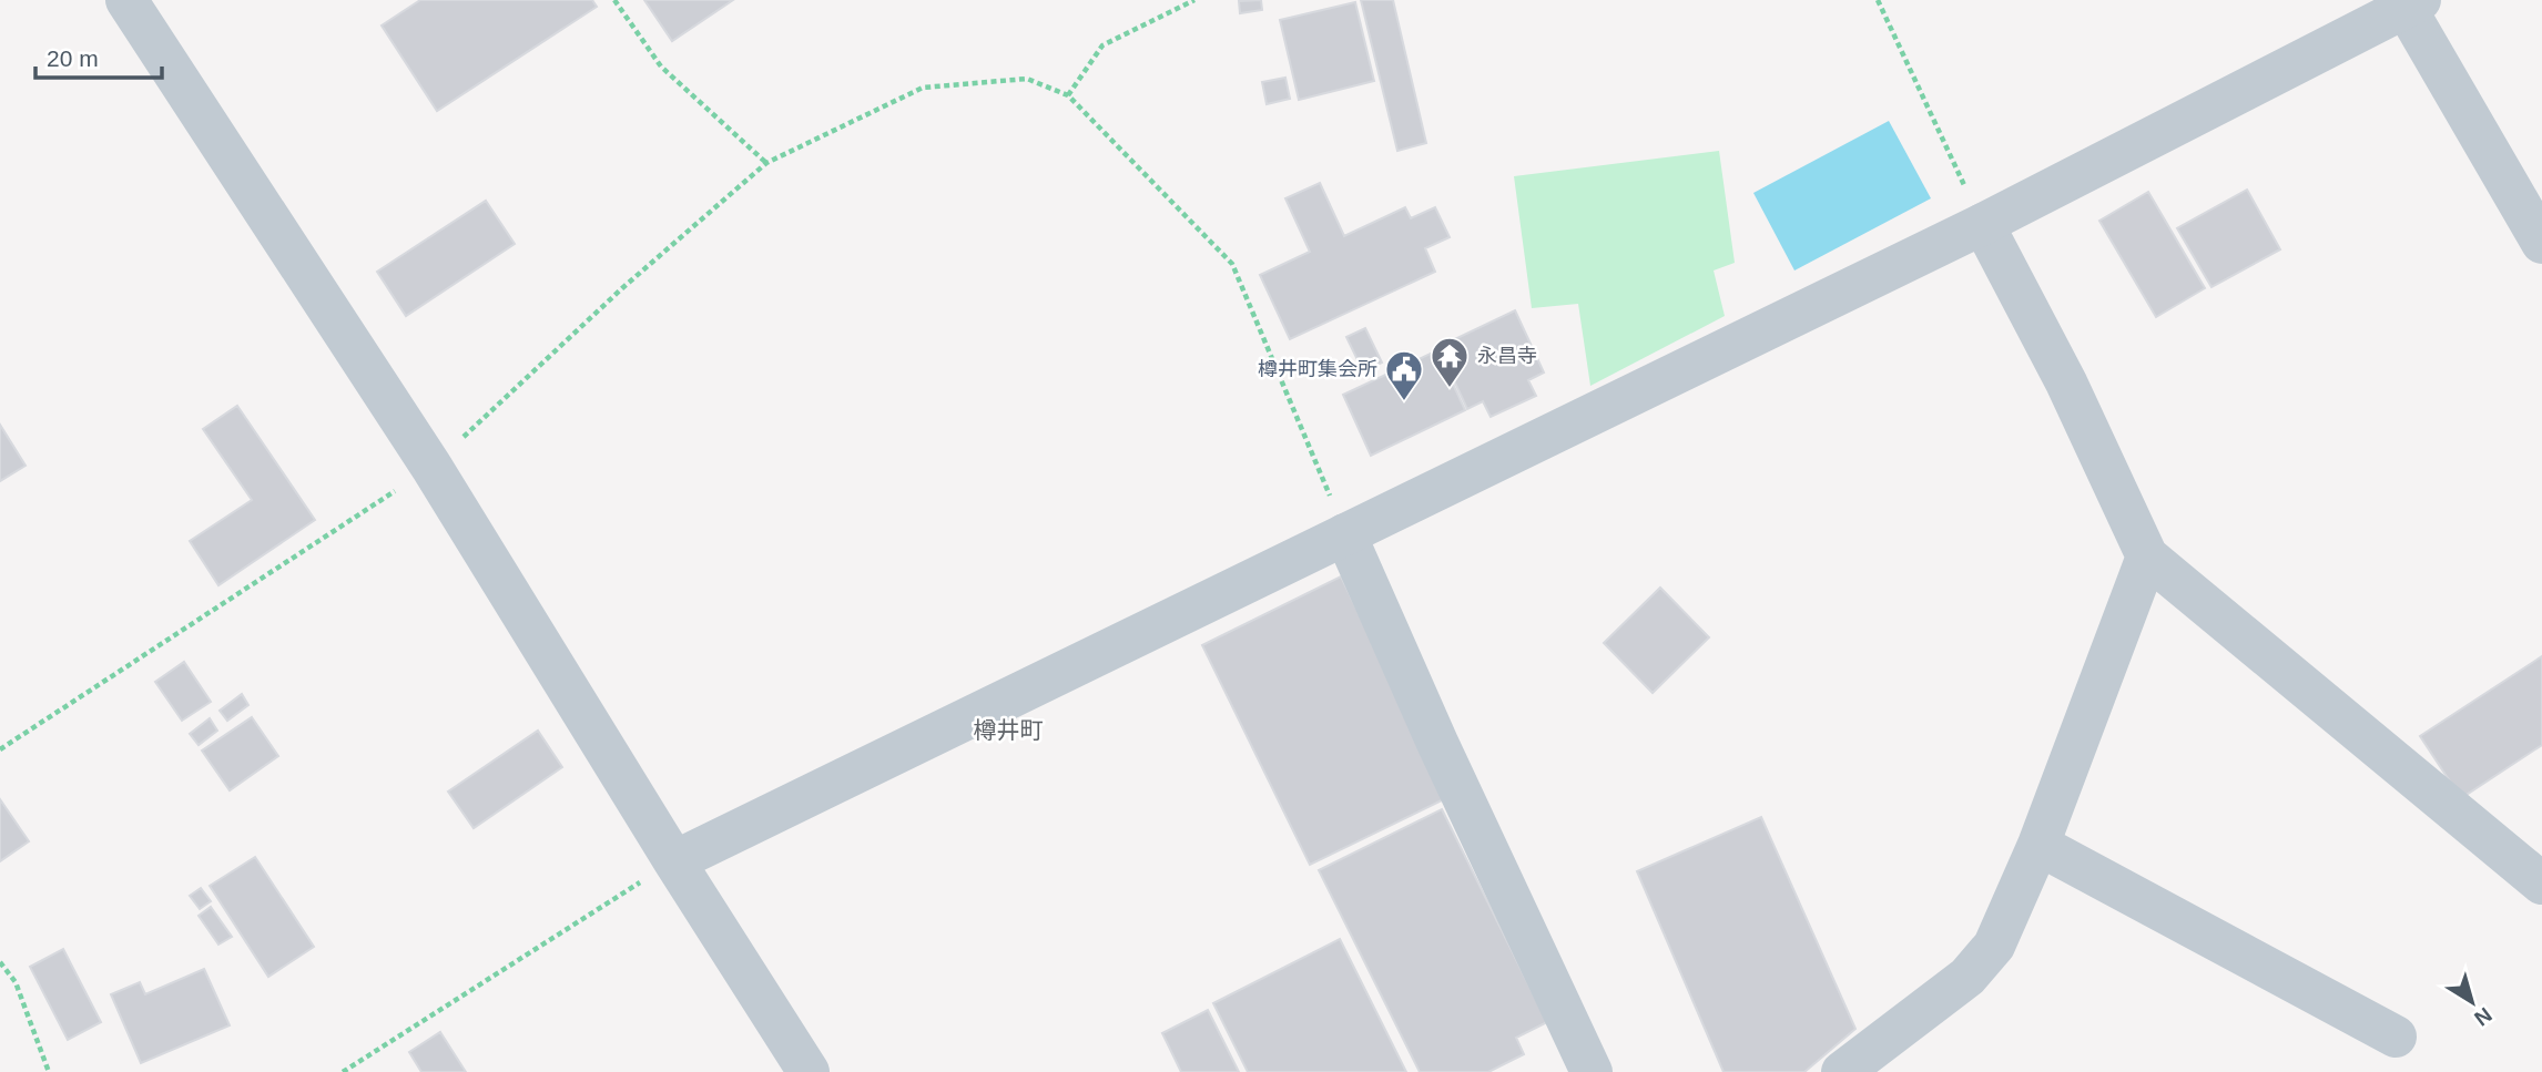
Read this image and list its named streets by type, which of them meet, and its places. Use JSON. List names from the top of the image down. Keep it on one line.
{"districts":["樽井町"],"places":{"temple":["永昌寺"],"public building":["樽井町集会所"]},"scale_bar":"20 m","north":"bottom right"}
